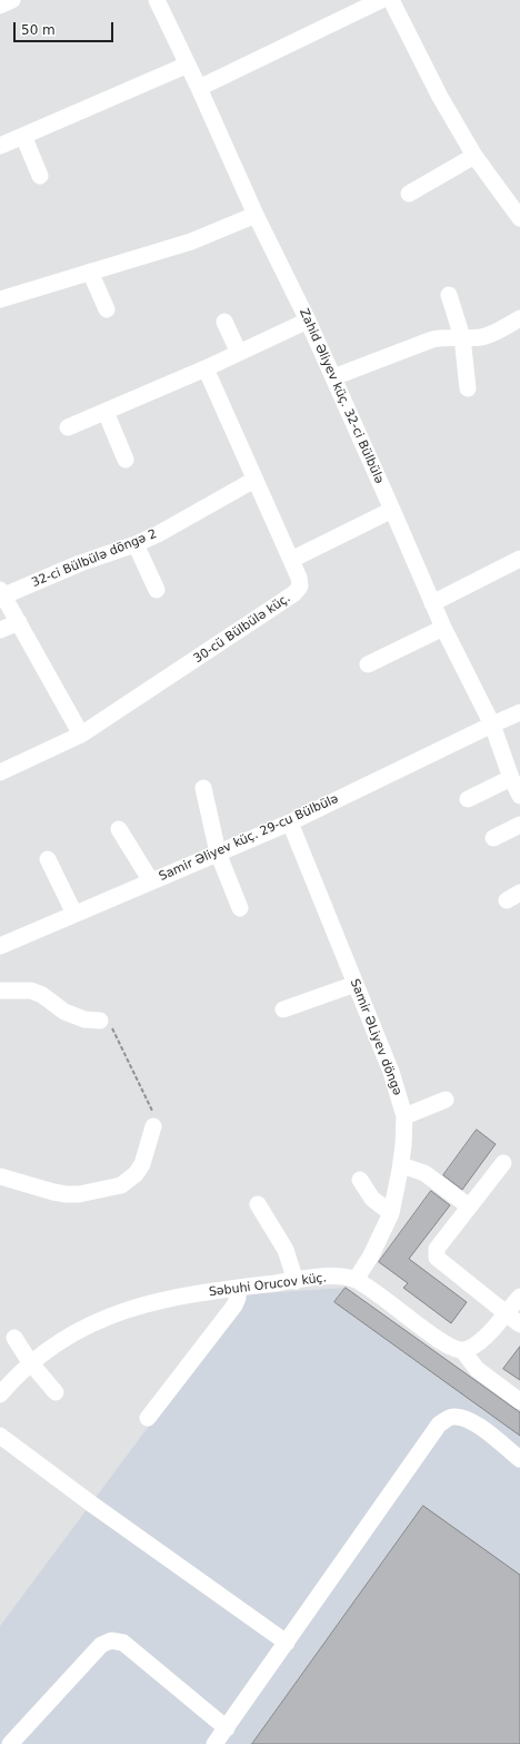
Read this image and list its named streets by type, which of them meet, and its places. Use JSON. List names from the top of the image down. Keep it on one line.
{"streets":{"street":["Zahid Əliyev küç. 32-ci Bülbülə","32-ci Bülbülə döngə 2","30-cü Bülbülə küç.","Samir Əliyev küç. 29-cu Bülbülə","Samir ƏLiyev döngə","Səbuhi Orucov küç."]},"crossings":[["Zahid Əliyev küç. 32-ci Bülbülə","Samir Əliyev küç. 29-cu Bülbülə"],["32-ci Bülbülə döngə 2","30-cü Bülbülə küç."],["Samir Əliyev küç. 29-cu Bülbülə","Samir ƏLiyev döngə"],["Samir ƏLiyev döngə","Səbuhi Orucov küç."]],"scale_bar":"50 m"}
